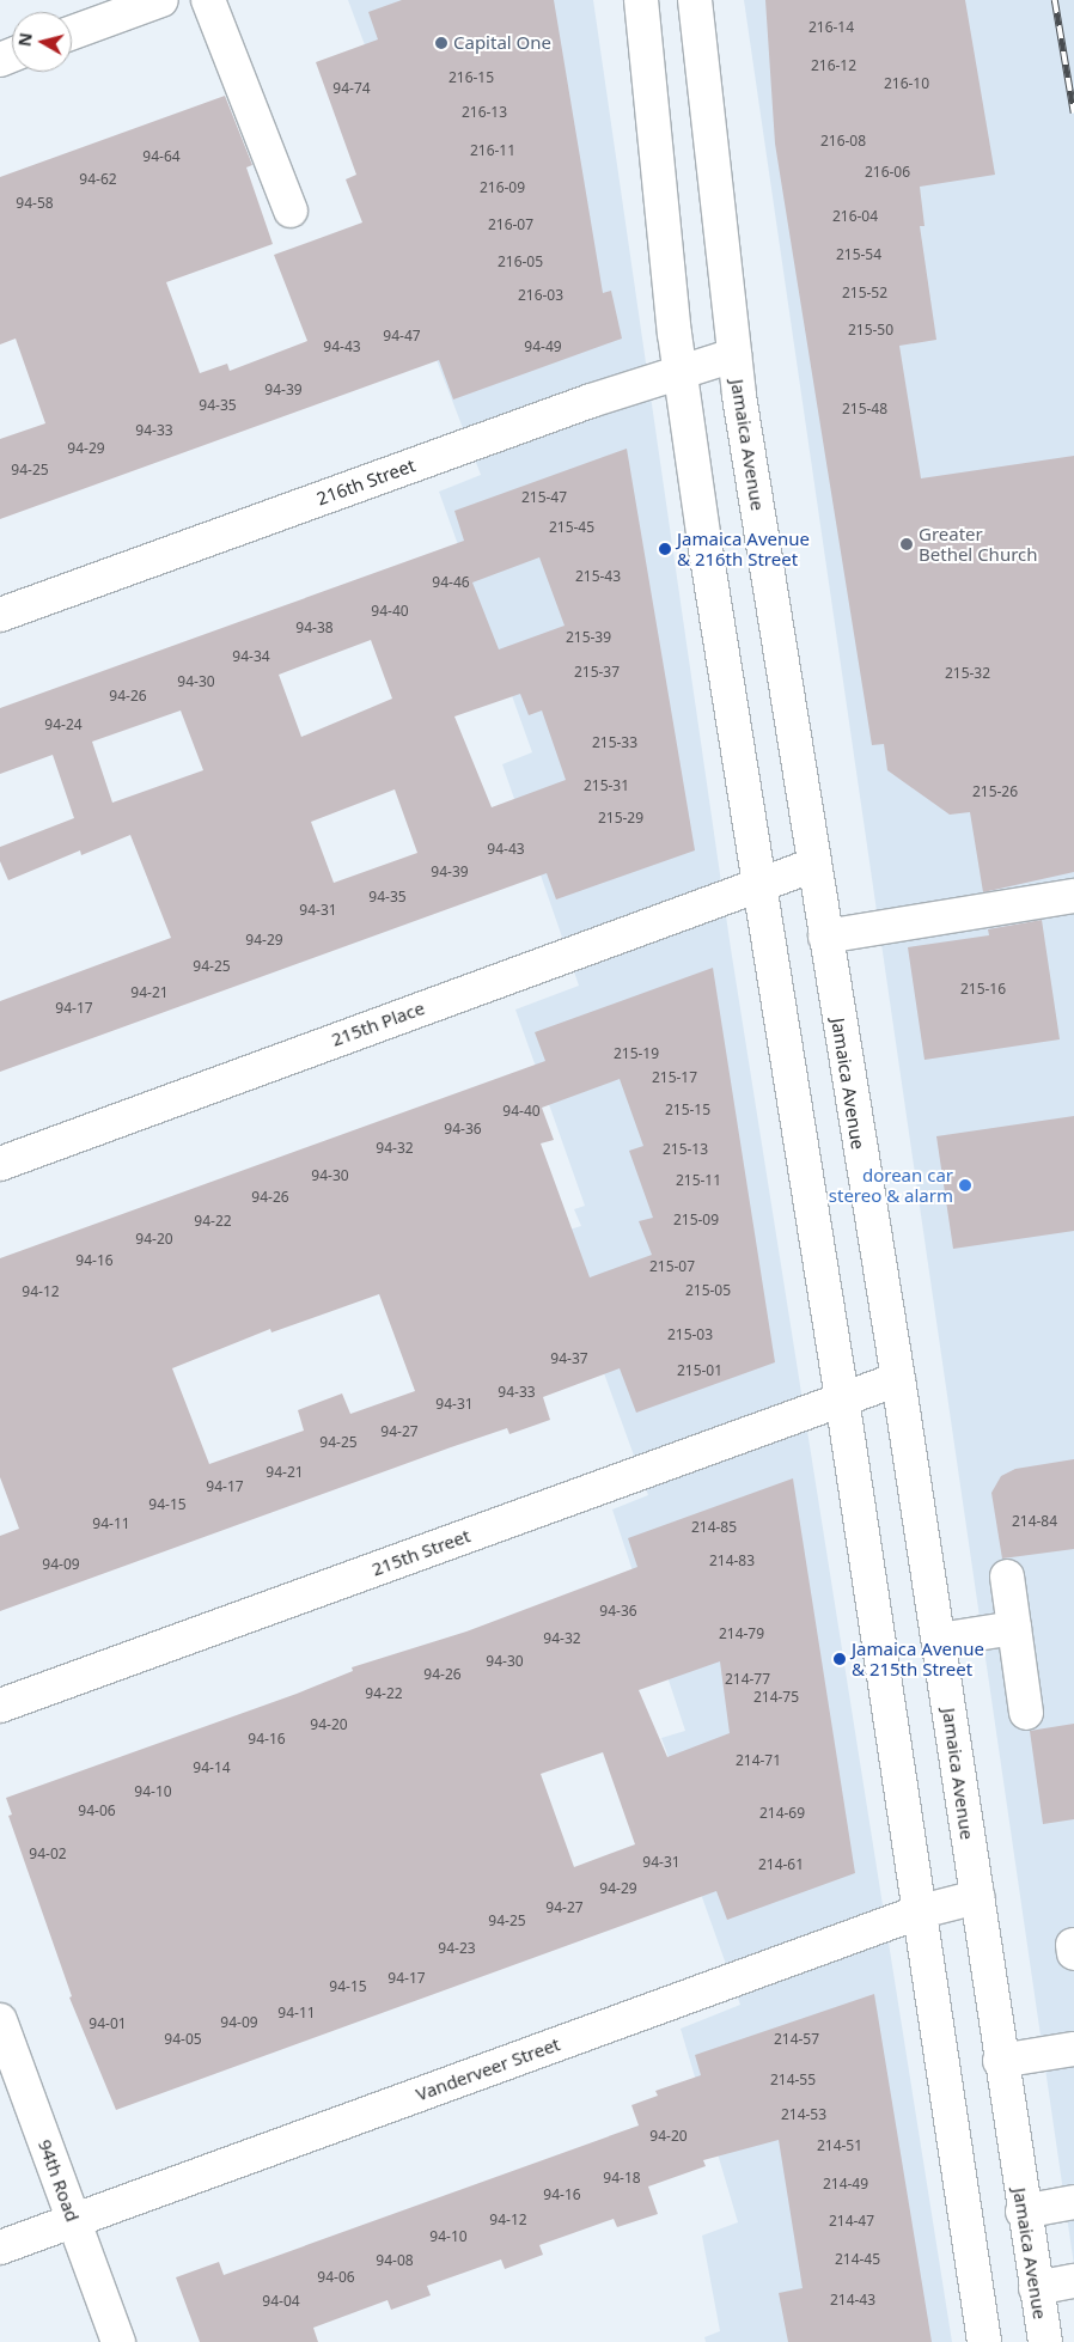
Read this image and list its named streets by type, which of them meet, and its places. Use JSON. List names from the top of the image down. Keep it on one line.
{"streets":{"main road":["Jamaica Avenue","216th Street","215th Place","215th Street","Vanderveer Street","94th Road"]},"crossings":[["Jamaica Avenue","216th Street"],["Jamaica Avenue","215th Place"],["Jamaica Avenue","215th Street"],["Jamaica Avenue","Vanderveer Street"],["Vanderveer Street","94th Road"]],"places":["Capital One","Greater Bethel Church","Jamaica Avenue & 216th Street","dorean car stereo & alarm","Jamaica Avenue & 215th Street"],"house_numbers":["216-14","216-12","216-15","216-10","94-74","216-13","216-08","216-11","94-64","216-06","94-62","216-09","94-58","216-04","216-07","215-54","216-05","215-52","216-03","215-50","94-47","94-43","94-49","94-39","94-35","215-48","94-33","94-29","94-25","215-47","215-45","215-43","94-46","94-40","94-38","215-39","94-34","215-37","215-32","94-30","94-26","94-24","215-33","215-31","215-26","215-29","94-43","94-39","94-35","94-31","94-29","94-25","215-16","94-21","94-17","215-19","215-17","215-15","94-40","94-36","94-32","215-13","94-30","215-11","94-26","215-09","94-22","94-20","94-16","215-07","215-05","94-12","215-03","94-37","215-01","94-33","94-31","94-27","94-25","94-21","94-17","94-15","214-84","94-11","214-85","214-83","94-09","94-36","214-79","94-32","94-30","94-26","214-77","94-22","214-75","94-20","94-16","214-71","94-14","94-10","94-06","214-69","94-02","94-31","214-61","94-29","94-27","94-25","94-23","94-17","94-15","94-11","94-09","94-01","94-05","214-57","214-55","214-53","94-20","214-51","94-18","214-49","94-16","94-12","214-47","94-10","214-45","94-08","94-06","214-43","94-04"],"north":"left"}
